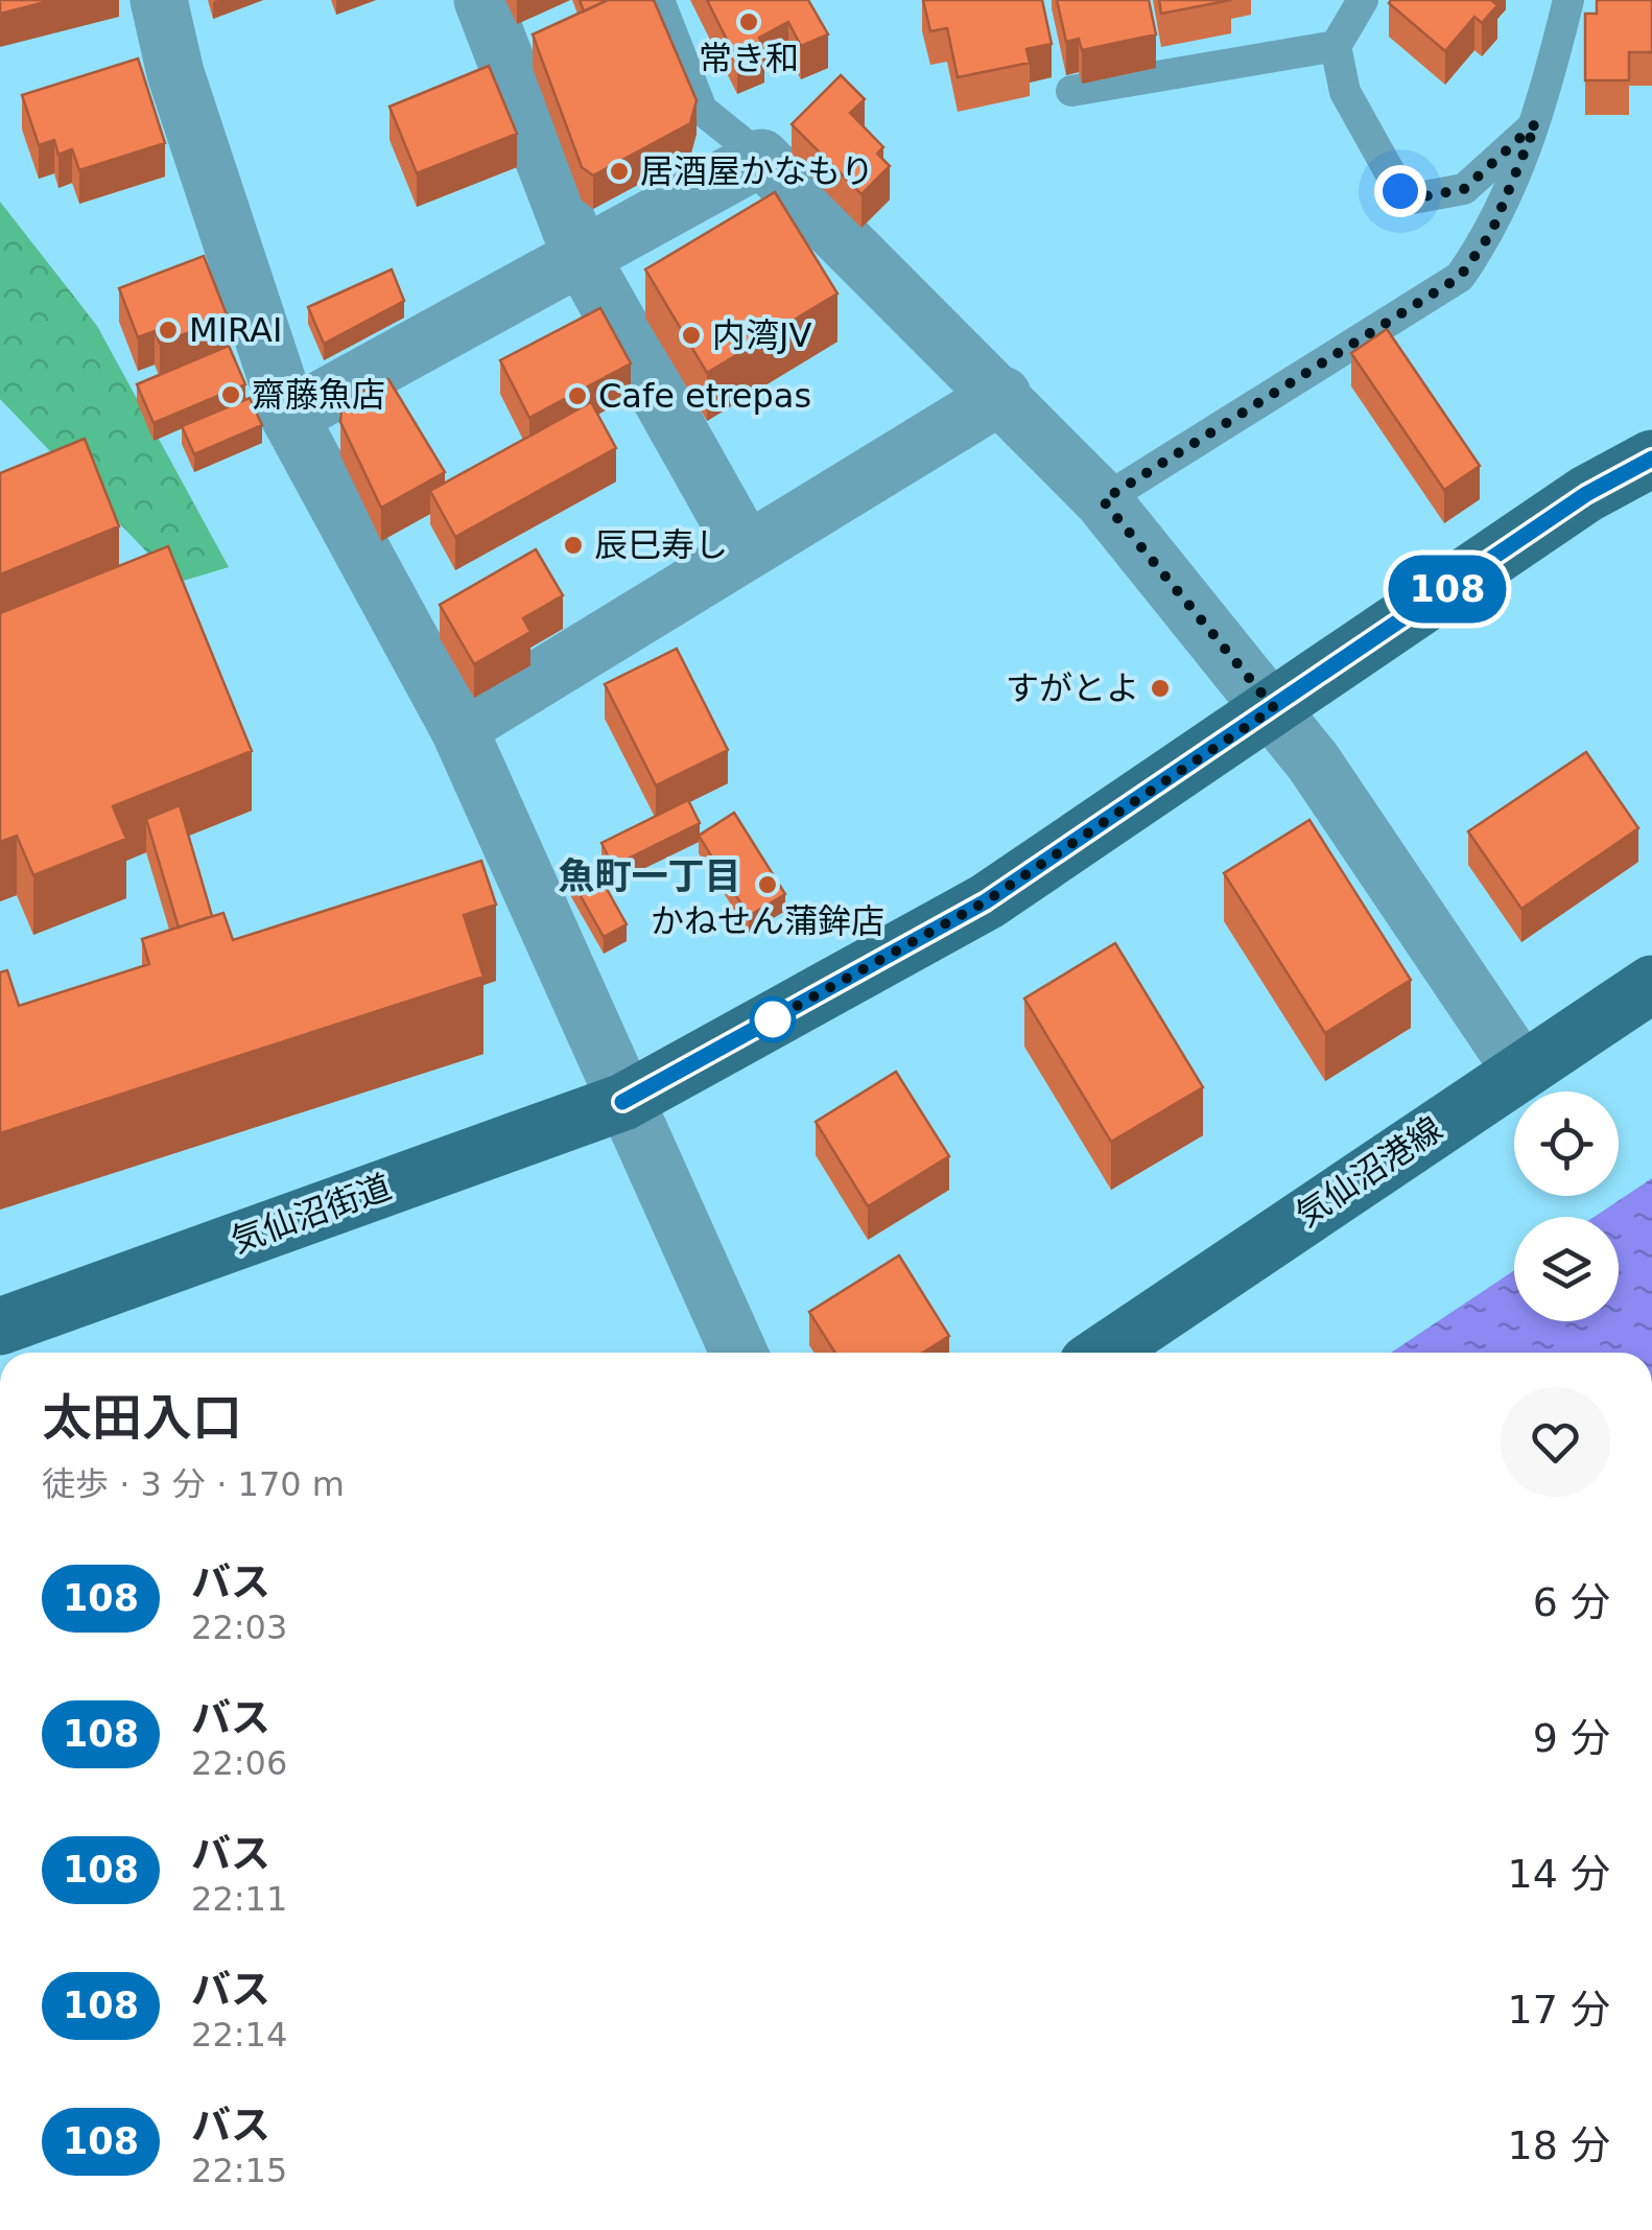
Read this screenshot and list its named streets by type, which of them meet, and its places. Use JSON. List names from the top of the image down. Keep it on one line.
{"streets":{"main road":["気仙沼港線","気仙沼街道"]},"districts":["魚町一丁目"],"places":["常き和","居酒屋かなもり","MIRAI","内湾JV","齋藤魚店","Cafe etrepas","辰巳寿し","すがとよ","かねせん蒲鉾店"],"lines":["bus line 108"],"page":{"on_map":"108","heading":["太田入口","徒歩 · 3 分 · 170 m"],"list":[{"mark":"108","name":"バス","note":"22:03","value":"6 分"},{"mark":"108","name":"バス","note":"22:06","value":"9 分"},{"mark":"108","name":"バス","note":"22:11","value":"14 分"},{"mark":"108","name":"バス","note":"22:14","value":"17 分"},{"mark":"108","name":"バス","note":"22:15","value":"18 分"}]}}
